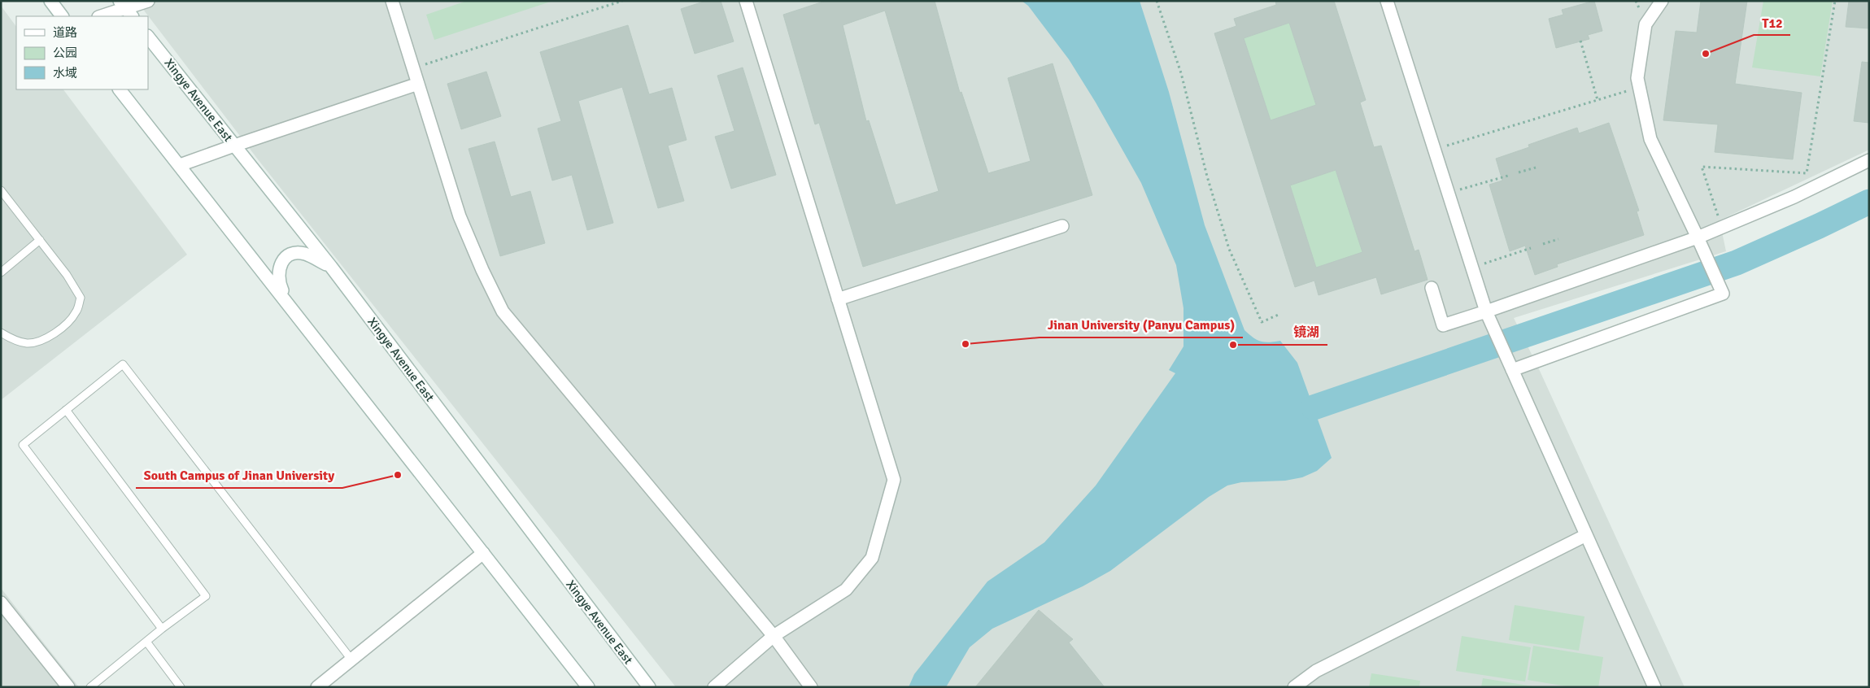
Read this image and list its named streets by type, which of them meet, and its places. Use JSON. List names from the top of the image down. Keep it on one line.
{"streets":{"street":["Xingye Avenue East"]},"places":["T12","Jinan University (Panyu Campus)","镜湖","South Campus of Jinan University"],"legend":["道路","公园","水域"]}
